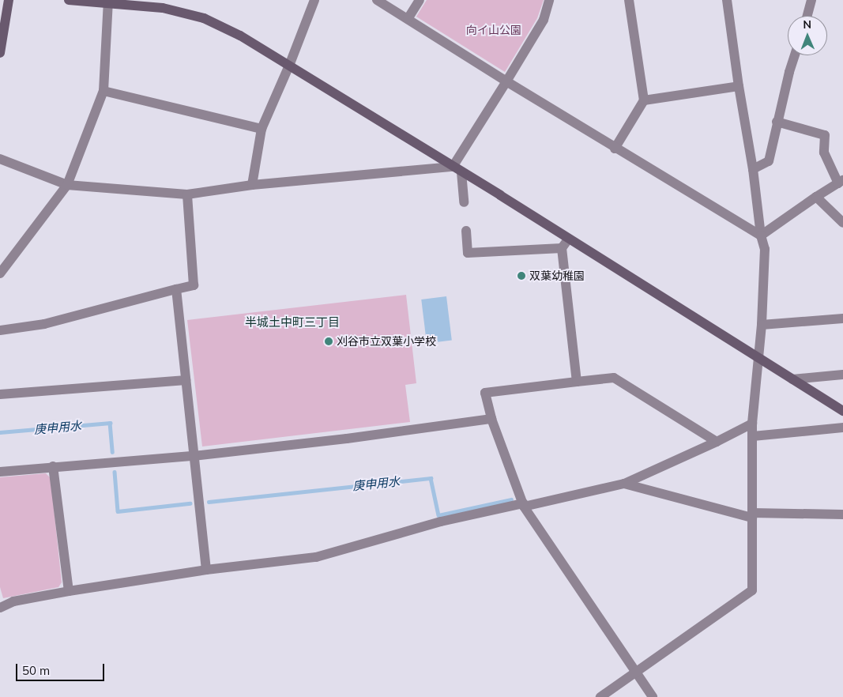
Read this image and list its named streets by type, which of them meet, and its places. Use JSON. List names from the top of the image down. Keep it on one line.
{"districts":["半城土中町三丁目"],"water":["庚申用水"],"parks":["向イ山公園"],"places":["双葉幼稚園","刈谷市立双葉小学校"],"scale_bar":"50 m","north":"top"}
